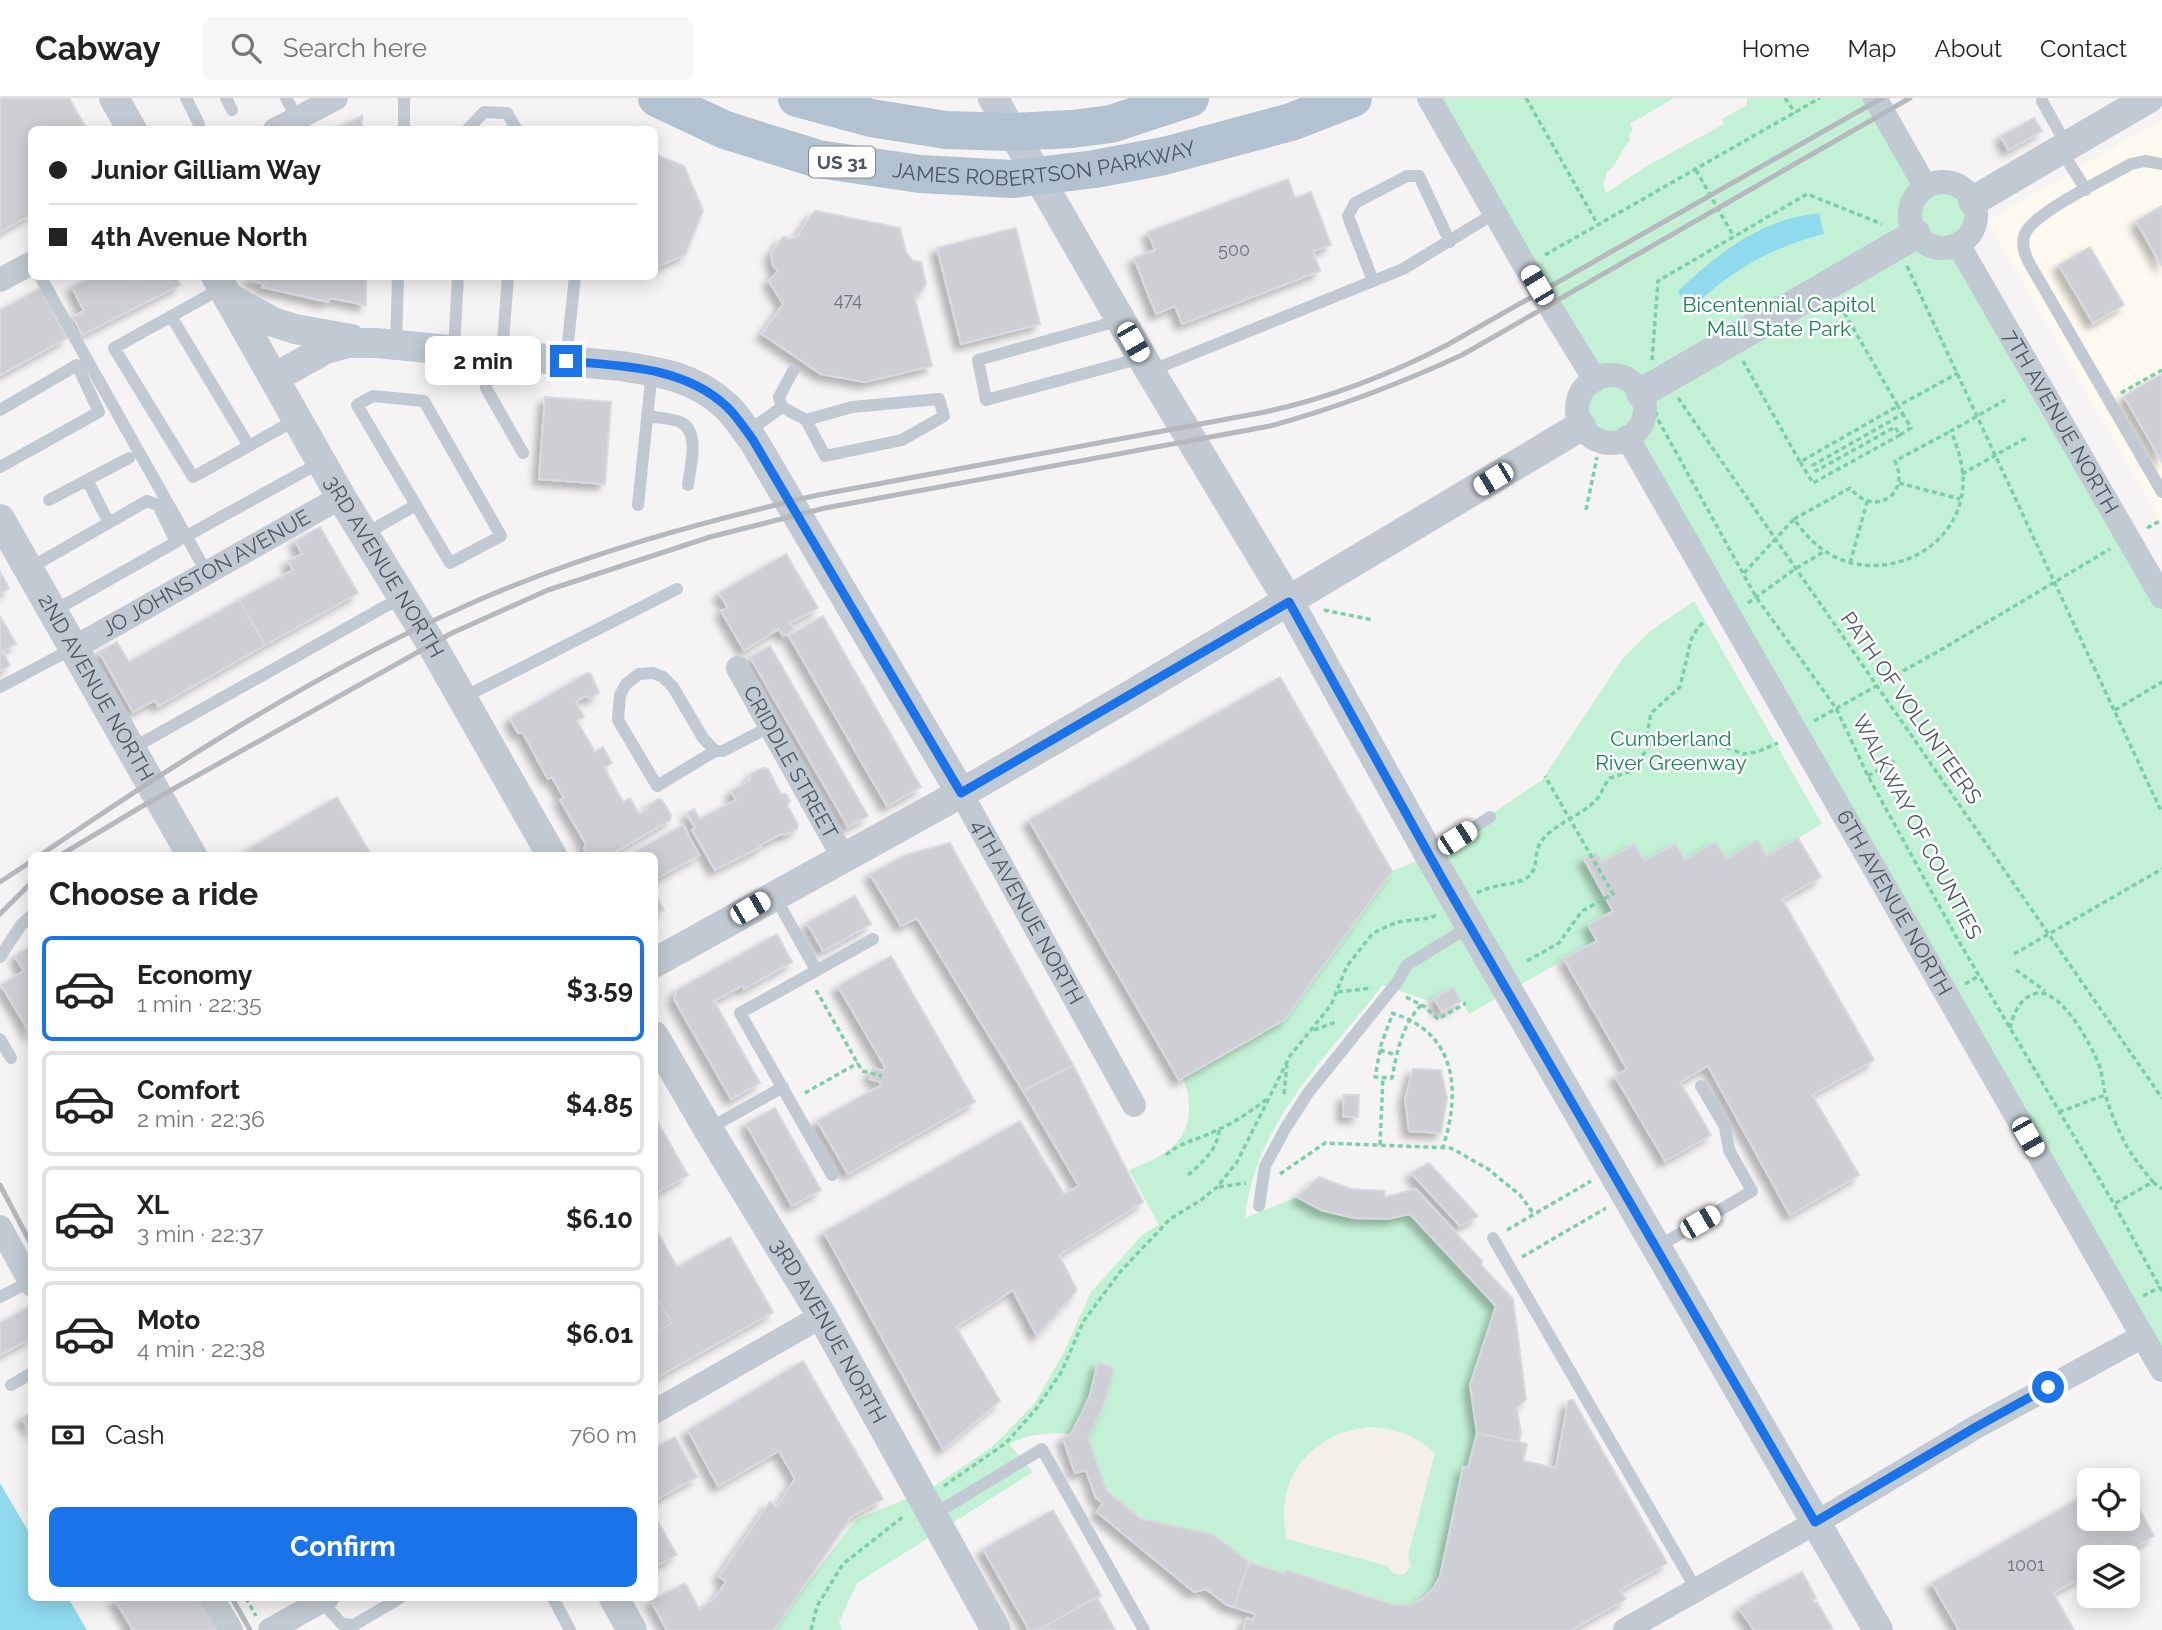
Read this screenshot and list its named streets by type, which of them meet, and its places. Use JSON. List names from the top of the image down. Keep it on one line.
{"streets":{"main road":["JAMES ROBERTSON PARKWAY","US 31"],"street":["7TH AVENUE NORTH","3RD AVENUE NORTH","JO JOHNSTON AVENUE","2ND AVENUE NORTH","CRIDDLE STREET","6TH AVENUE NORTH","4TH AVENUE NORTH"],"path":["PATH OF VOLUNTEERS","WALKWAY OF COUNTIES"]},"crossings":[["3RD AVENUE NORTH","JO JOHNSTON AVENUE"],["3RD AVENUE NORTH","4TH AVENUE NORTH"],["JO JOHNSTON AVENUE","2ND AVENUE NORTH"],["PATH OF VOLUNTEERS","WALKWAY OF COUNTIES"]],"parks":["Bicentennial Capitol Mall State Park","Cumberland River Greenway"],"house_numbers":["500","474","1001"],"page":{"header":"Cabway","search":"Search here","nav":["Home","Map","About","Contact"],"banner":["Junior Gilliam Way","4th Avenue North"],"bubble":"2 min","heading":"Choose a ride","list":[{"name":"Economy","note":"1 min · 22:35","value":"$3.59"},{"name":"Comfort","note":"2 min · 22:36","value":"$4.85"},{"name":"XL","note":"3 min · 22:37","value":"$6.10"},{"name":"Moto","note":"4 min · 22:38","value":"$6.01"}],"pay":["Cash","760 m"],"buttons":"Confirm"}}
